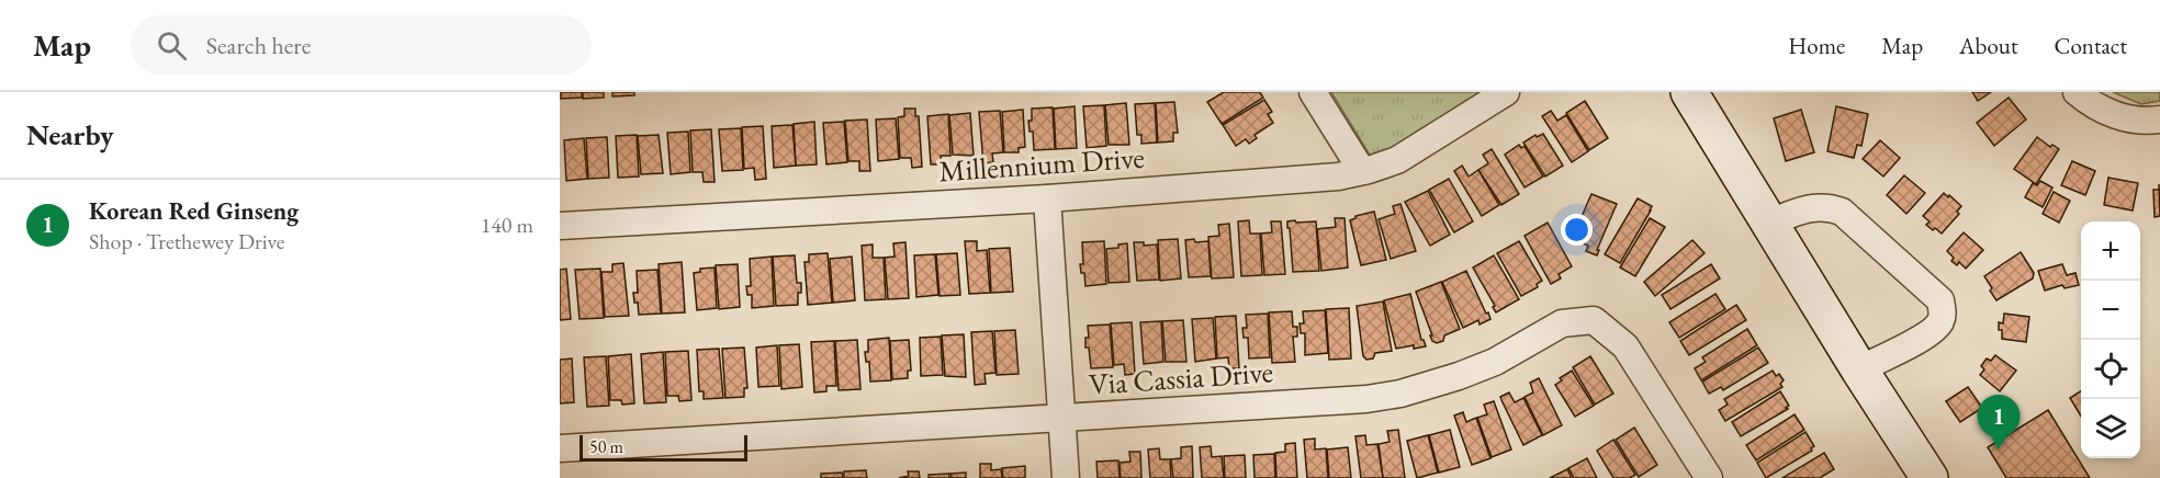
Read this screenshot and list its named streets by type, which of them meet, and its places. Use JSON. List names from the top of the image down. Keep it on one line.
{"streets":{"street":["Millennium Drive","Via Cassia Drive"]},"scale_bar":"50 m","page":{"header":"Map","search":"Search here","nav":["Home","Map","About","Contact"],"heading":"Nearby","list":[{"mark":"1","name":"Korean Red Ginseng","note":"Shop · Trethewey Drive","value":"140 m"}],"map_buttons":["+","−"],"pins":"1","scale":"50 m"}}
